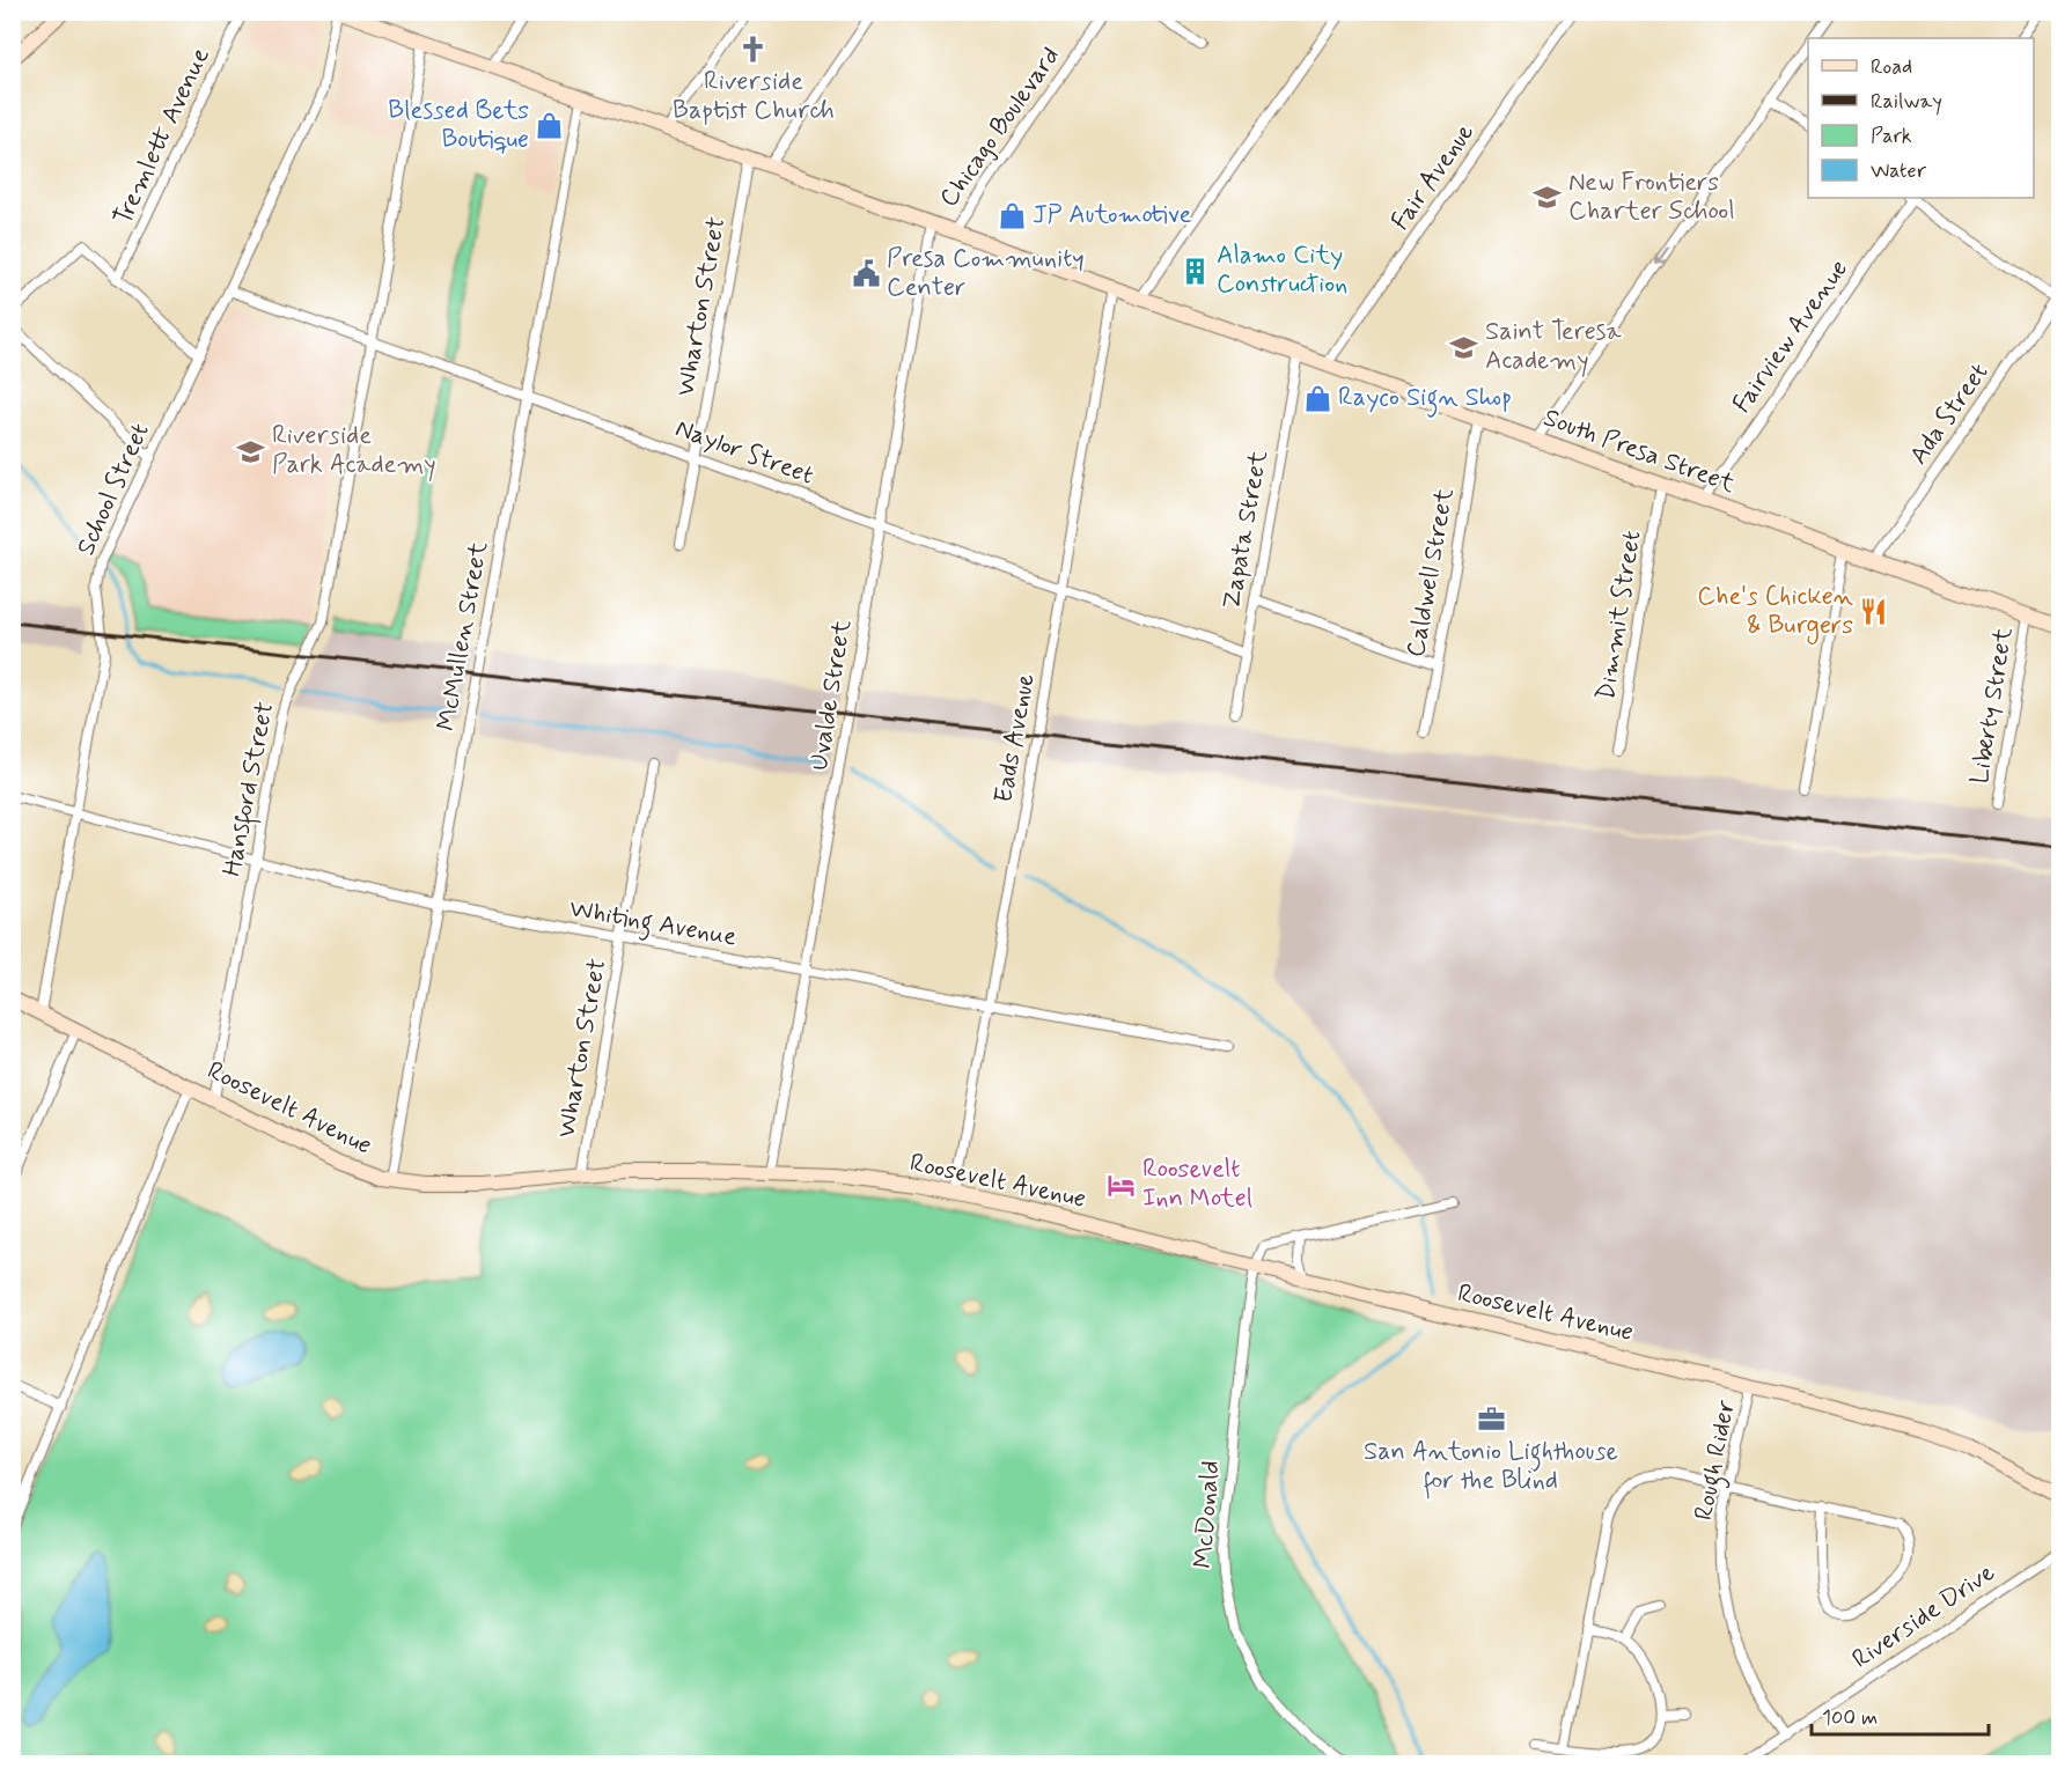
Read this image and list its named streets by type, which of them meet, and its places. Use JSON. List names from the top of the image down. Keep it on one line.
{"streets":{"main road":["South Presa Street","Roosevelt Avenue"],"street":["Chicago Boulevard","Tremlett Avenue","Fair Avenue","Wharton Street","Fairview Avenue","Ada Street","Naylor Street","School Street","Zapata Street","Caldwell Street","Dimmit Street","McMullen Street","Uvalde Street","Liberty Street","Eads Avenue","Hansford Street","Whiting Avenue","Rough Rider","McDonald","Riverside Drive"]},"crossings":[["Chicago Boulevard","South Presa Street"],["Fair Avenue","South Presa Street"],["Wharton Street","South Presa Street"],["Wharton Street","Naylor Street"],["Wharton Street","Whiting Avenue"],["Wharton Street","Roosevelt Avenue"],["Fairview Avenue","South Presa Street"],["Ada Street","South Presa Street"],["South Presa Street","School Street"],["South Presa Street","Zapata Street"],["South Presa Street","Caldwell Street"],["South Presa Street","Dimmit Street"],["South Presa Street","McMullen Street"],["South Presa Street","Uvalde Street"],["South Presa Street","Liberty Street"],["South Presa Street","Eads Avenue"],["South Presa Street","Hansford Street"],["Naylor Street","School Street"],["Naylor Street","Zapata Street"],["Naylor Street","McMullen Street"],["Naylor Street","Uvalde Street"],["Naylor Street","Eads Avenue"],["Naylor Street","Hansford Street"],["School Street","Whiting Avenue"],["School Street","Roosevelt Avenue"],["McMullen Street","Whiting Avenue"],["McMullen Street","Roosevelt Avenue"],["Uvalde Street","Whiting Avenue"],["Uvalde Street","Roosevelt Avenue"],["Eads Avenue","Whiting Avenue"],["Eads Avenue","Roosevelt Avenue"],["Hansford Street","Whiting Avenue"],["Hansford Street","Roosevelt Avenue"],["Roosevelt Avenue","Rough Rider"],["Roosevelt Avenue","McDonald"],["Rough Rider","Riverside Drive"]],"places":{"church":["Riverside Baptist Church"],"shop":["Blessed Bets Boutique","JP Automotive","Rayco Sign Shop"],"school or university":["New Frontiers Charter School","Saint Teresa Academy","Riverside Park Academy"],"building":["Alamo City Construction"],"public building":["Presa Community Center"],"restaurant":["Che's Chicken & Burgers"],"hotel":["Roosevelt Inn Motel"],"office":["San Antonio Lighthouse for the Blind"]},"legend":["Road","Railway","Park","Water"],"scale_bar":"100 m"}
